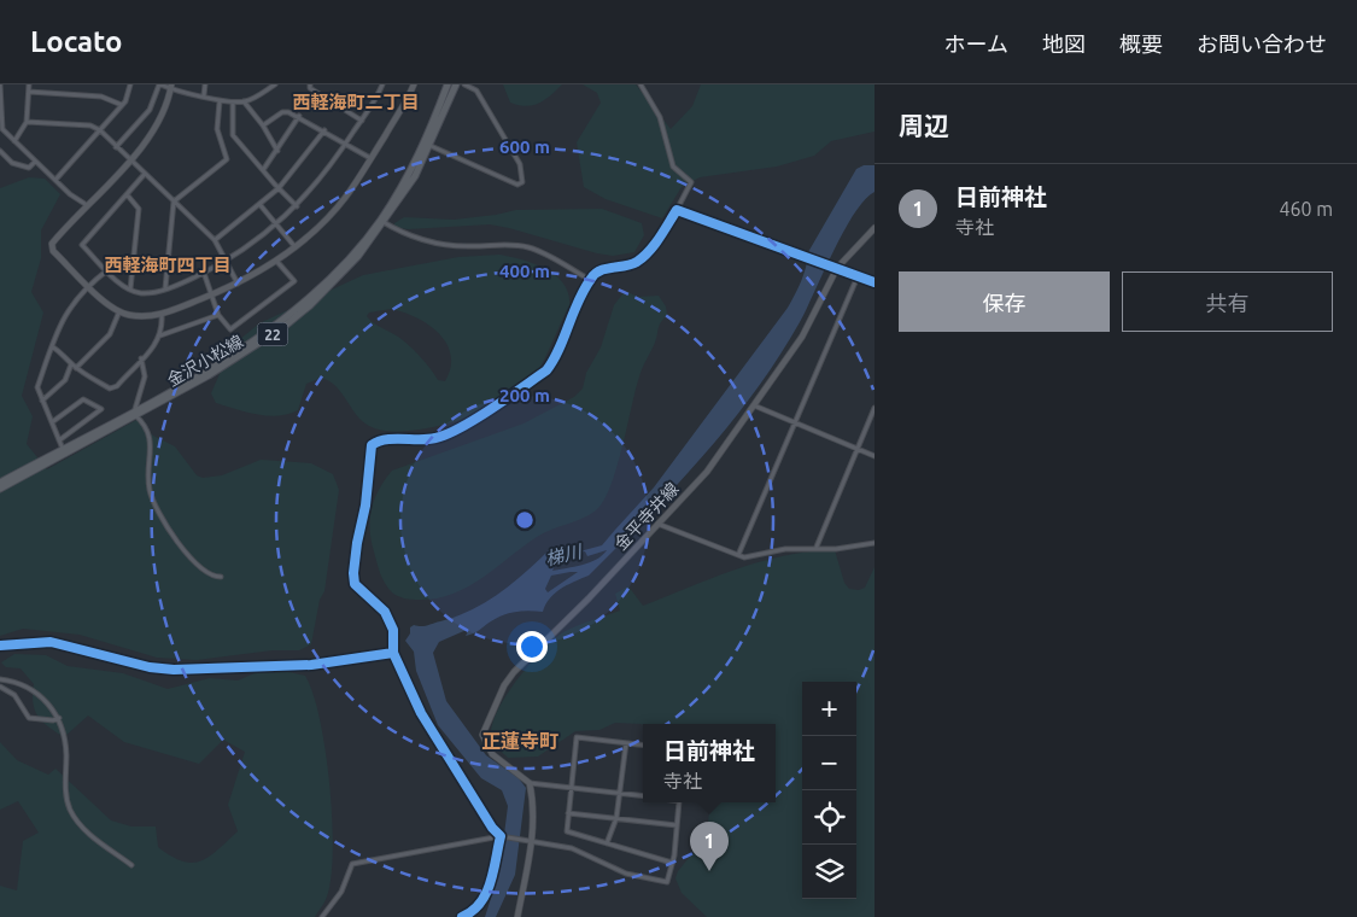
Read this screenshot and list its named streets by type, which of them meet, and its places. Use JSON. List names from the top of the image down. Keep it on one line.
{"streets":{"main road":["22","金沢小松線","金平寺井線"]},"districts":["西軽海町二丁目","西軽海町四丁目","正蓮寺町"],"water":["梯川"],"page":{"header":"Locato","nav":["ホーム","地図","概要","お問い合わせ"],"heading":"周辺","list":[{"mark":"1","name":"日前神社","note":"寺社","value":"460 m"}],"buttons":["保存","共有"],"map_buttons":["+","−"],"popup":["日前神社","寺社"],"pins":"1"},"rings":["600 m","400 m","200 m"]}
